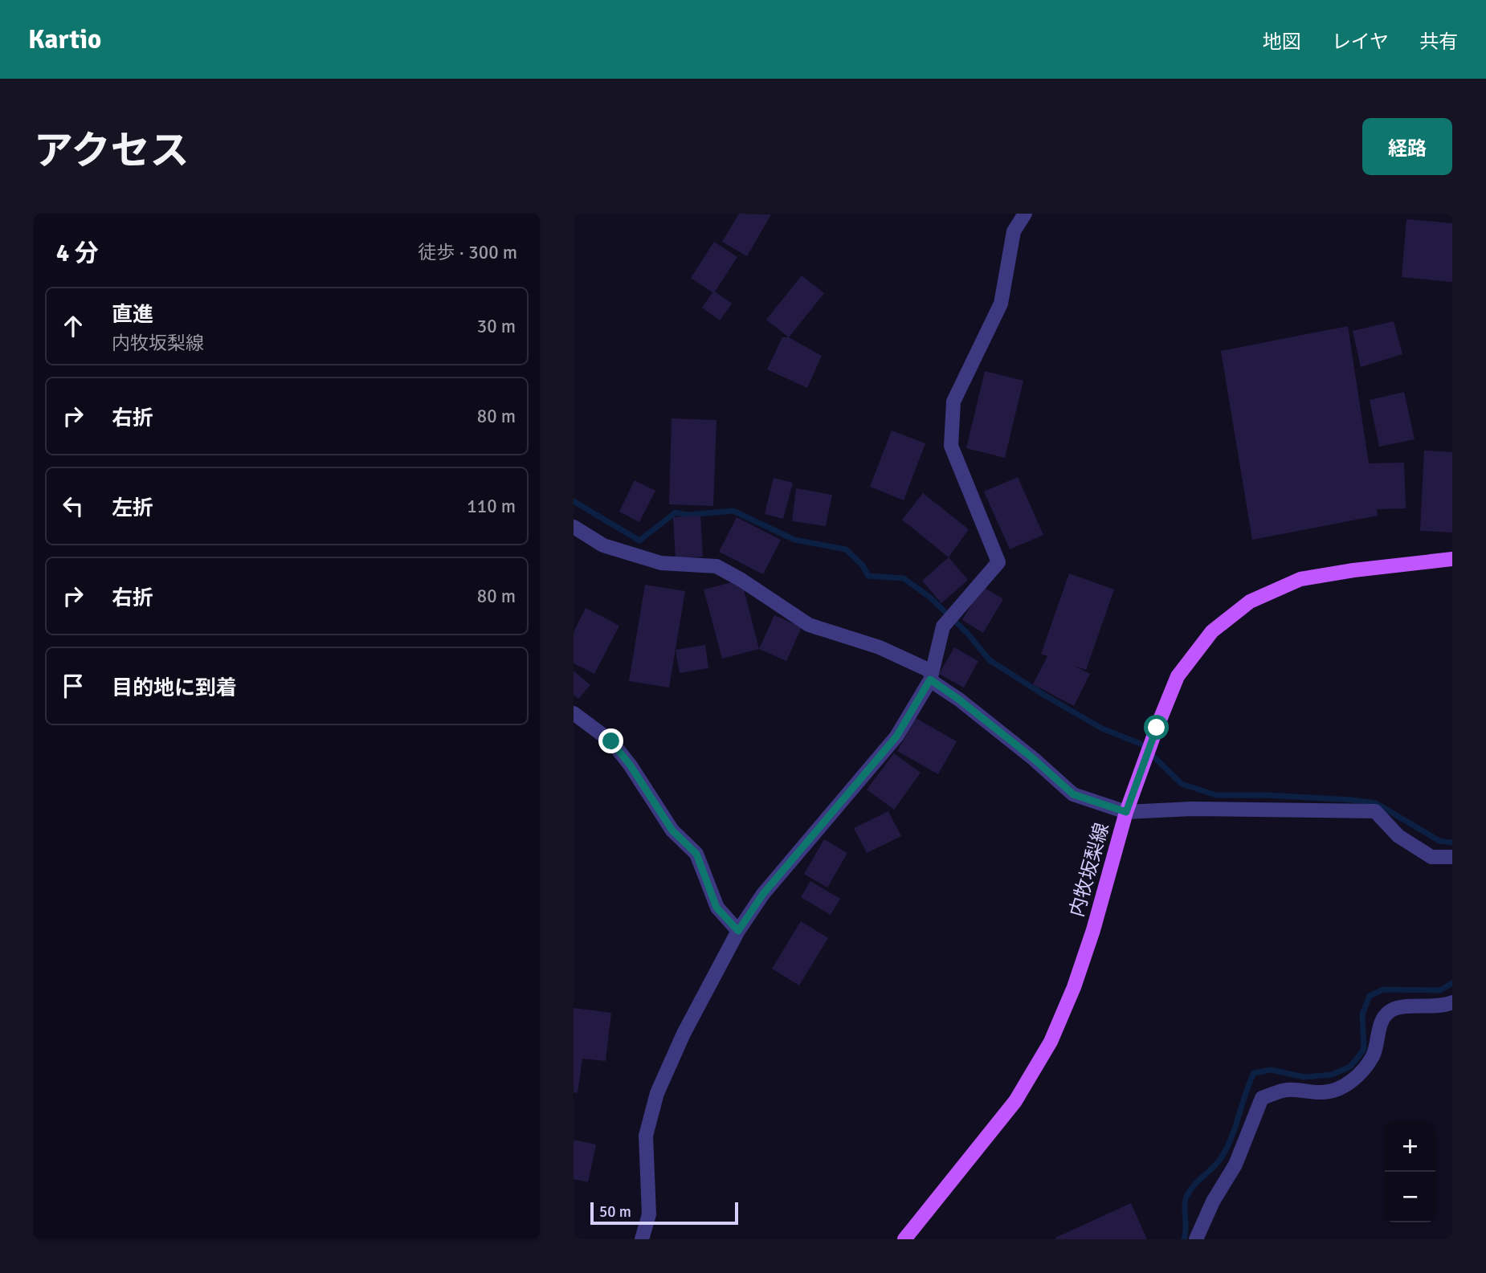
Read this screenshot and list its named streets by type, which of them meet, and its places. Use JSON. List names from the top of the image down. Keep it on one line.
{"streets":{"main road":["内牧坂梨線"]},"scale_bar":"50 m","page":{"header":"Kartio","nav":["地図","レイヤ","共有"],"title":"アクセス","buttons":"経路","heading":["4 分","徒歩 · 300 m"],"list":[["直進","内牧坂梨線","30 m"],["右折","80 m"],["左折","110 m"],["右折","80 m"],"目的地に到着"],"map_buttons":["+","−"],"scale":"50 m"}}
